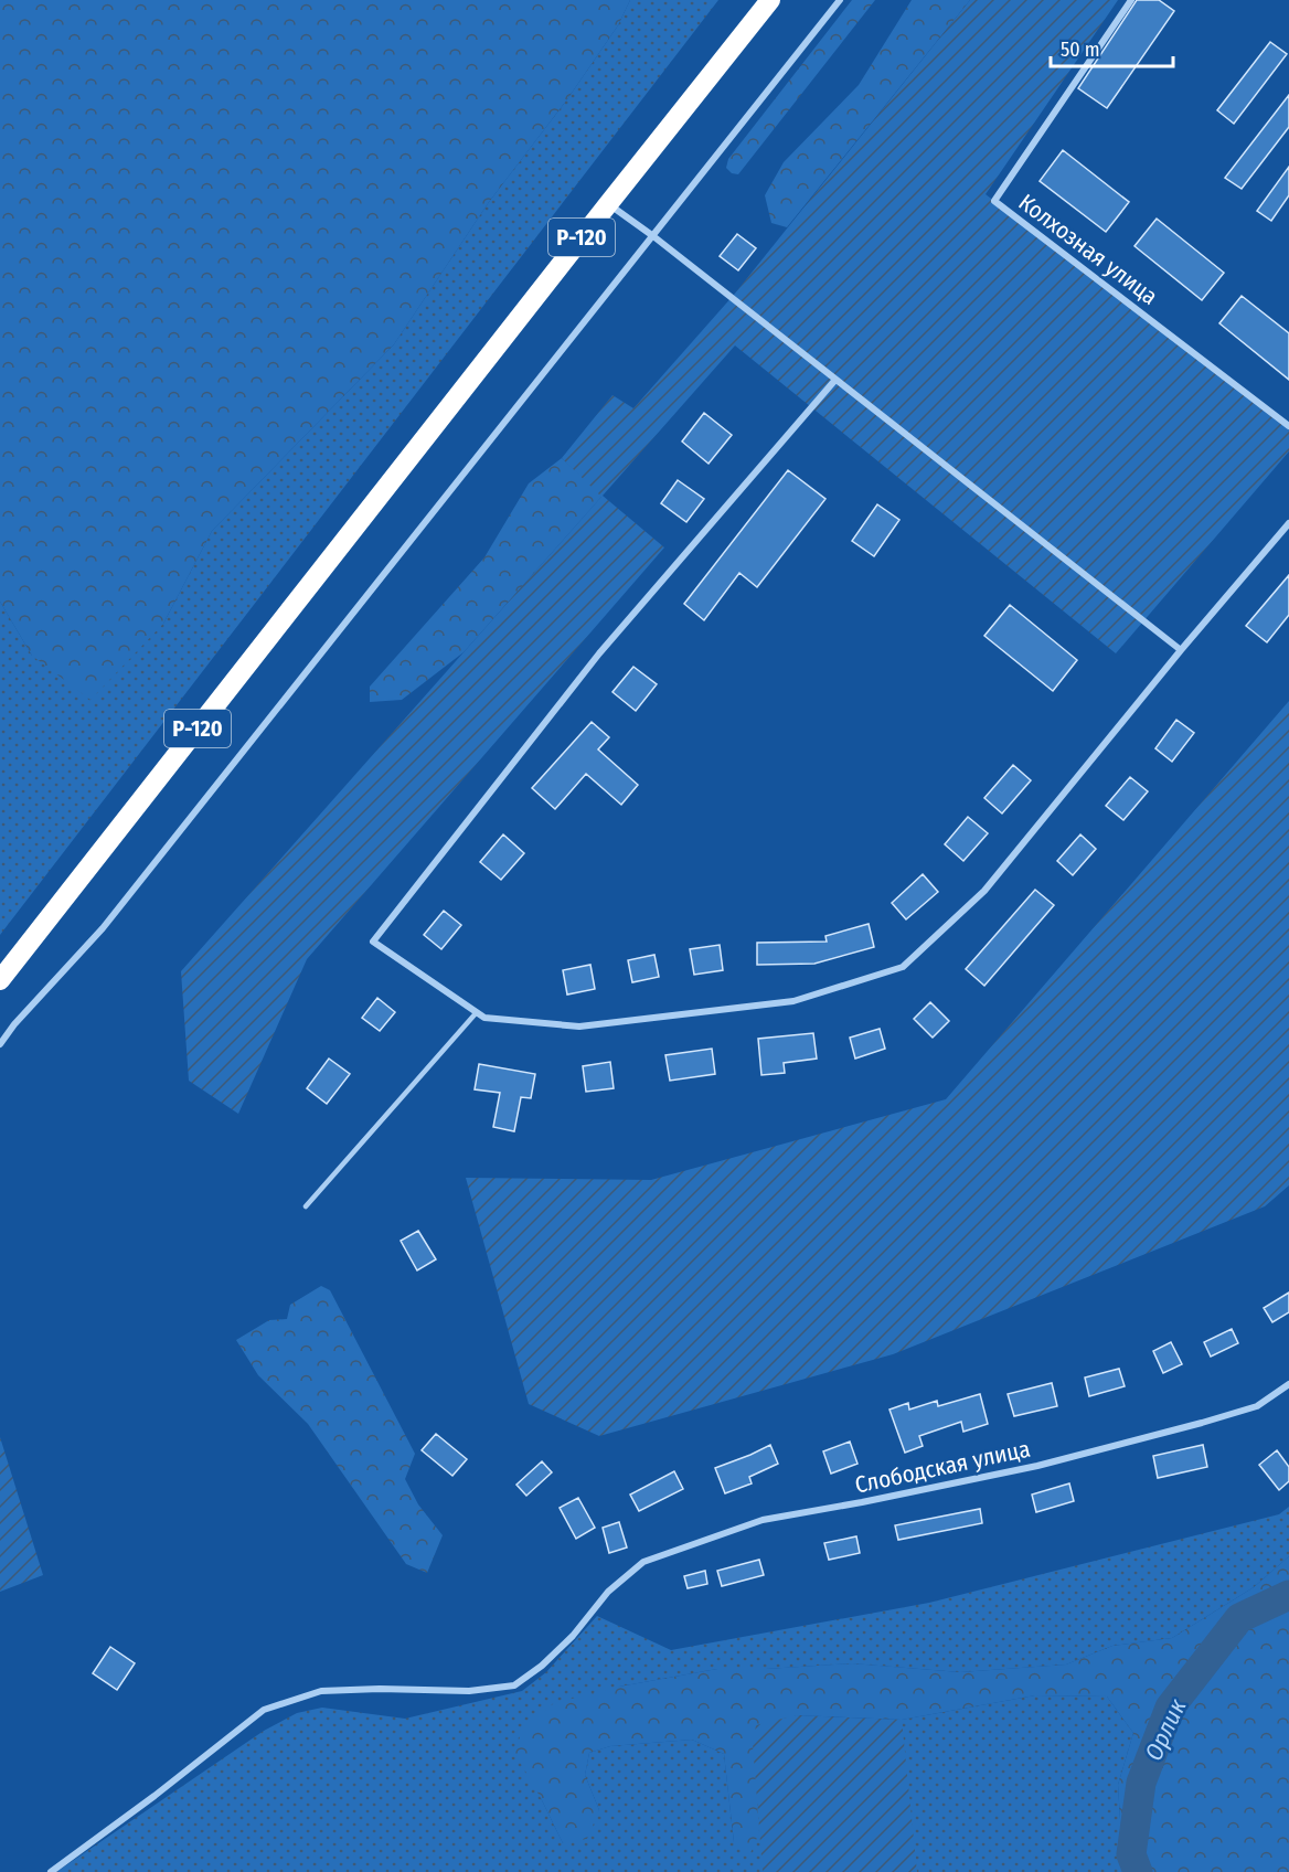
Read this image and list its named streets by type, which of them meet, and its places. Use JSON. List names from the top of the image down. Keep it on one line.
{"streets":{"highway":["Р-120"],"street":["Колхозная улица","Слободская улица"]},"water":["Орлик"],"scale_bar":"50 m"}
